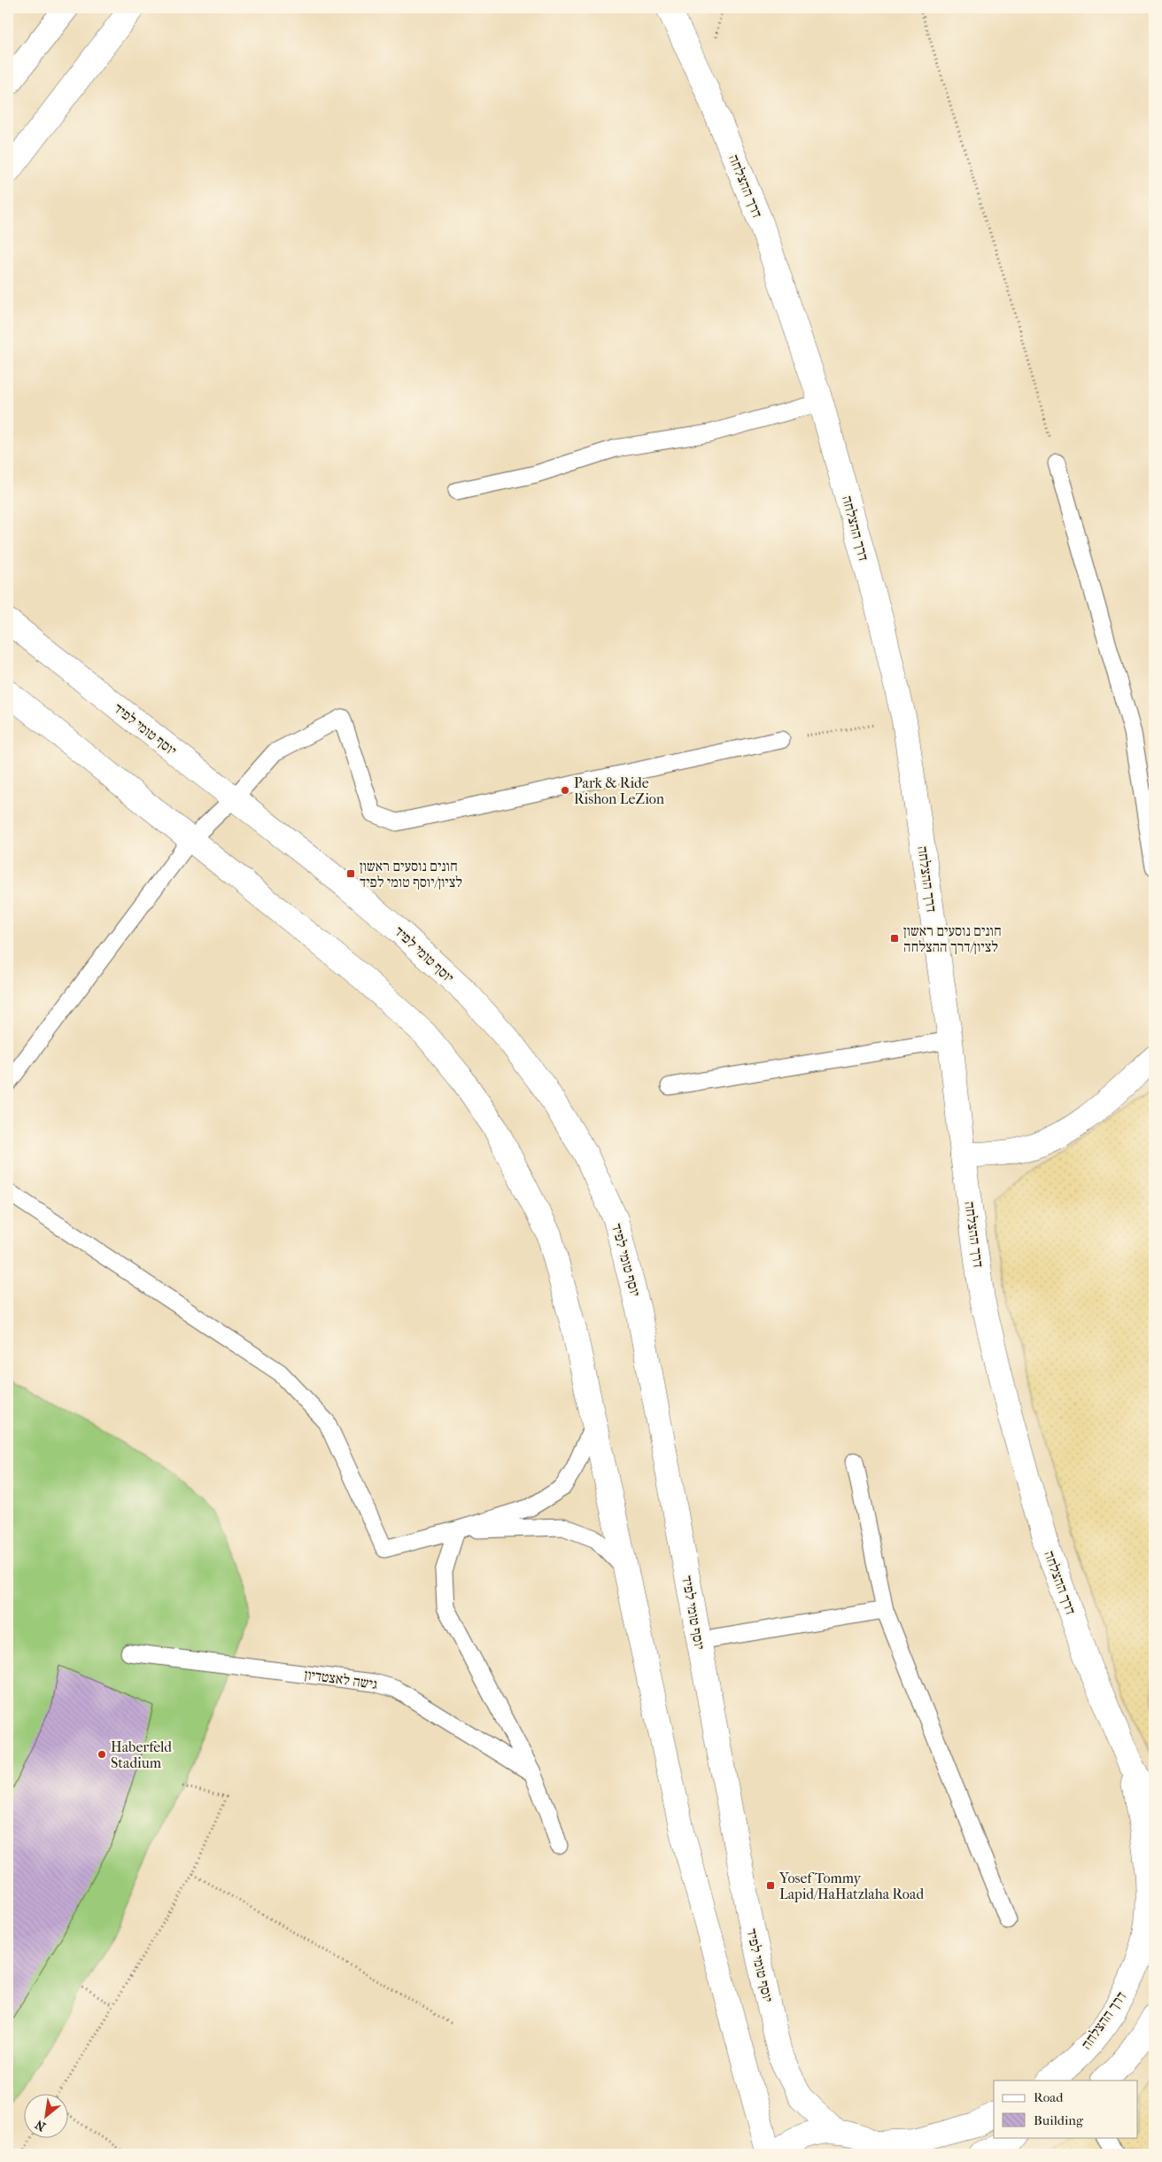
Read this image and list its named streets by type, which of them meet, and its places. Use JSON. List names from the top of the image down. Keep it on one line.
{"streets":{"street":["דרך ההצלחה","יוסף טומי לפיד"],"lane":["גישה לאצטדיון"]},"places":{"other":["Park & Ride Rishon LeZion","Haberfeld Stadium"],"transit":["חונים נוסעים ראשון לציון/יוסף טומי לפיד","חונים נוסעים ראשון לציון/דרך ההצלחה","Yosef Tommy Lapid/HaHatzlaha Road"]},"legend":["Road","Building"],"north":"bottom left"}
